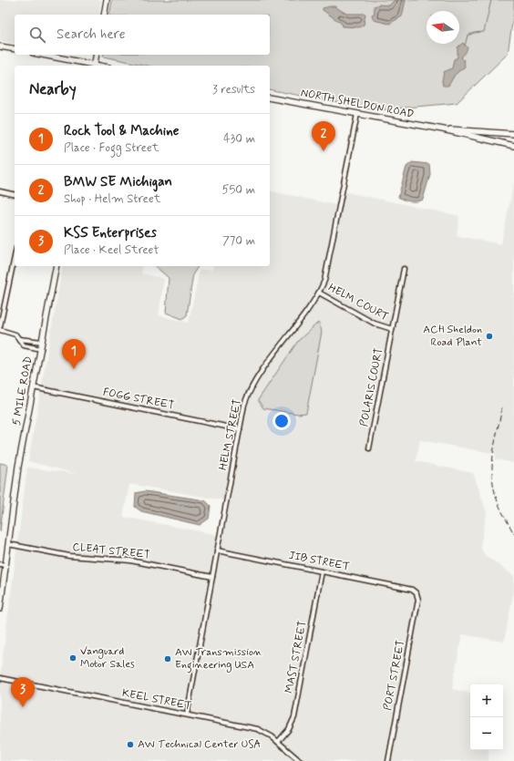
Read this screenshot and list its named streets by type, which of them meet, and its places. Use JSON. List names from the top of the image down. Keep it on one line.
{"streets":{"main road":["NORTH SHELDON ROAD","5 MILE ROAD"],"street":["HELM COURT","POLARIS COURT","FOGG STREET","HELM STREET","CLEAT STREET","JIB STREET","MAST STREET","PORT STREET","KEEL STREET"]},"crossings":[["NORTH SHELDON ROAD","HELM STREET"],["HELM COURT","POLARIS COURT"],["HELM COURT","HELM STREET"],["5 MILE ROAD","FOGG STREET"],["5 MILE ROAD","CLEAT STREET"],["FOGG STREET","HELM STREET"],["HELM STREET","CLEAT STREET"],["HELM STREET","JIB STREET"],["HELM STREET","KEEL STREET"],["JIB STREET","MAST STREET"],["JIB STREET","PORT STREET"],["MAST STREET","KEEL STREET"]],"places":["ACH Sheldon Road Plant","Vanguard Motor Sales","AW Transmission Engineering USA","AW Technical Center USA"],"north":"left","page":{"search":"Search here","heading":["Nearby","3 results"],"list":[{"mark":"1","name":"Rock Tool & Machine","note":"Place · Fogg Street","value":"430 m"},{"mark":"2","name":"BMW SE Michigan","note":"Shop · Helm Street","value":"550 m"},{"mark":"3","name":"KSS Enterprises","note":"Place · Keel Street","value":"770 m"}],"pins":["2","1","3"],"map_buttons":["+","−"]}}
